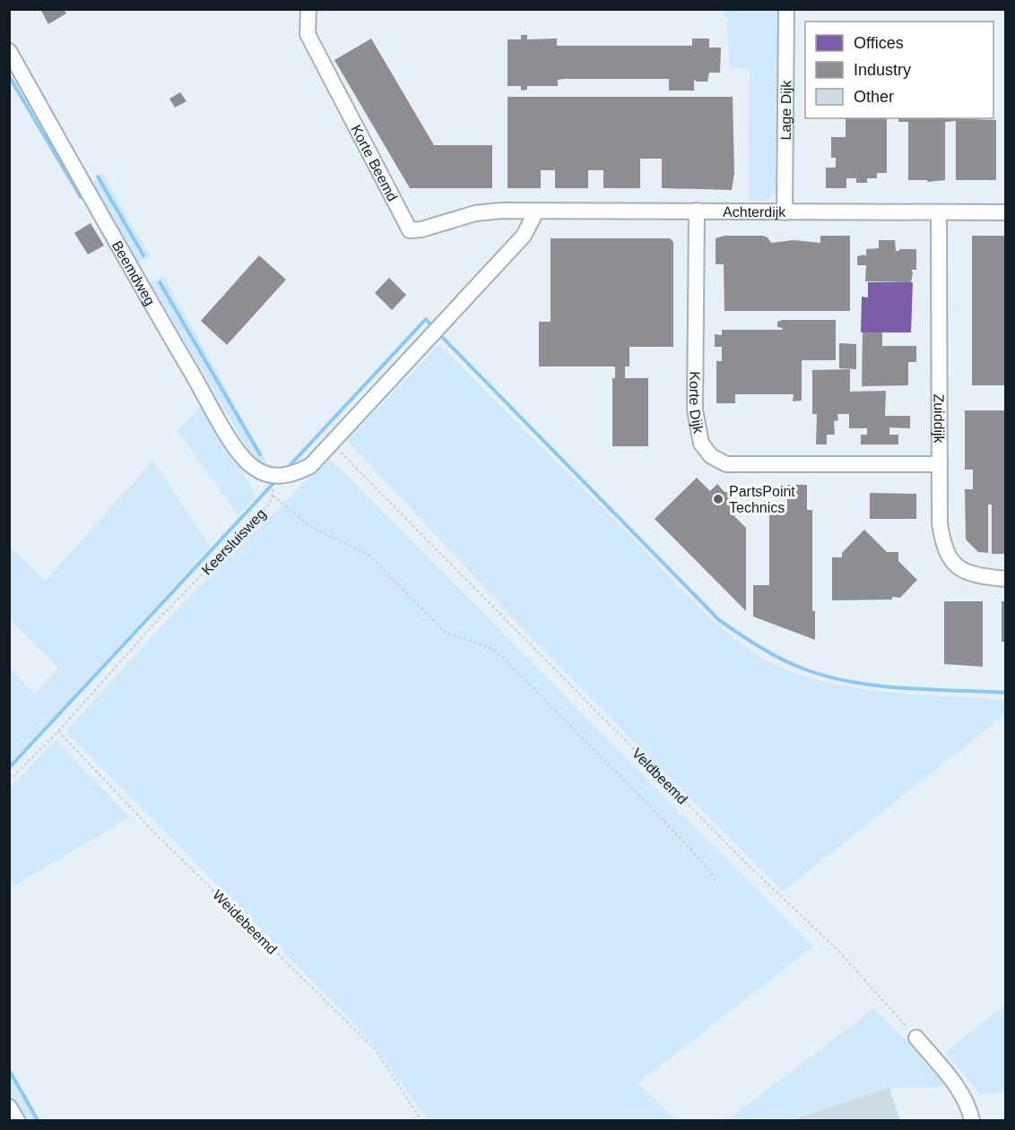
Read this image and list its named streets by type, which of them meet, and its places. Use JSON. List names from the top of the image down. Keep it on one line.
{"streets":{"street":["Lage Dijk","Korte Beemd","Achterdijk","Beemdweg","Korte Dijk","Zuiddijk"],"path":["Keersluisweg","Veldbeemd","Weidebeemd"]},"crossings":[["Lage Dijk","Achterdijk"],["Korte Beemd","Achterdijk"],["Achterdijk","Korte Dijk"],["Achterdijk","Zuiddijk"],["Beemdweg","Keersluisweg"],["Korte Dijk","Zuiddijk"],["Keersluisweg","Weidebeemd"]],"places":["PartsPoint Technics"],"legend":["Offices","Industry","Other"]}
